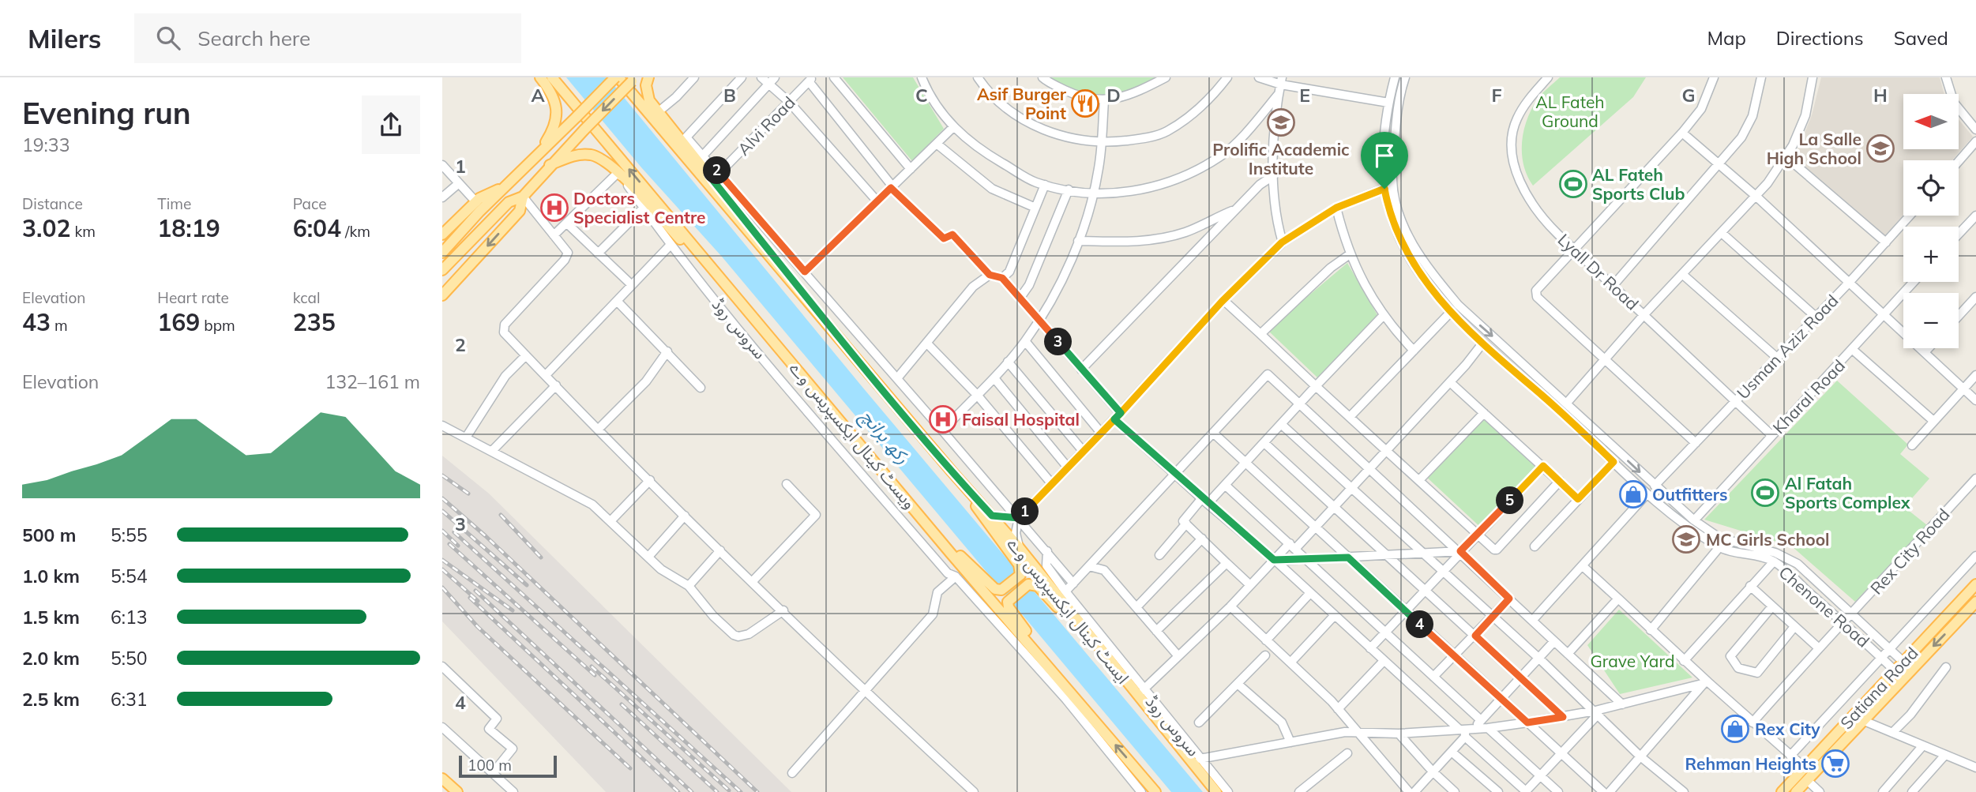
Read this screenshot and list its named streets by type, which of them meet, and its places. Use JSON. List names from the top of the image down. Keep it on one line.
{"streets":{"main road":["ویسٹ کینال ایکسپریس وے","ایسٹ کینال ایکسپریس وے","Satiana Road"],"street":["Alvi Road","Lyall Dr Road","سروس روڈ","Usman Aziz Road","Kharal Road","Rex City Road","Chenone Road"]},"crossings":[["Lyall Dr Road","Usman Aziz Road"],["Lyall Dr Road","Kharal Road"],["Usman Aziz Road","Chenone Road"],["Kharal Road","Chenone Road"],["Rex City Road","Chenone Road"],["Chenone Road","Satiana Road"]],"water":["رکھ برانچ"],"parks":["AL Fateh Ground","Grave Yard"],"places":{"restaurant":["Asif Burger Point"],"school or university":["Prolific Academic Institute","La Salle High School","MC Girls School"],"sports":["AL Fateh Sports Club","Al Fatah Sports Complex"],"hospital":["Doctors Specialist Centre","Faisal Hospital"],"shop":["Outfitters","Rex City"],"supermarket":["Rehman Heights"]},"scale_bar":"100 m","north":"left","page":{"header":"Milers","search":"Search here","nav":["Map","Directions","Saved"],"heading":["Evening run","19:33"],"map_buttons":["+","−"],"pins":["2","3","5","1","4"],"stats":[["Distance","3.02 km"],["Time","18:19"],["Pace","6:04 /km"],["Elevation","43 m"],["Heart rate","169 bpm"],["kcal","235"]],"chart":["Elevation","132–161 m"],"list":[{"name":"500 m","note":"5:55"},{"name":"1.0 km","note":"5:54"},{"name":"1.5 km","note":"6:13"},{"name":"2.0 km","note":"5:50"},{"name":"2.5 km","note":"6:31"}],"scale":"100 m"},"grid":{"columns":["A","B","C","D","E","F","G","H"],"rows":["1","2","3","4"]}}
